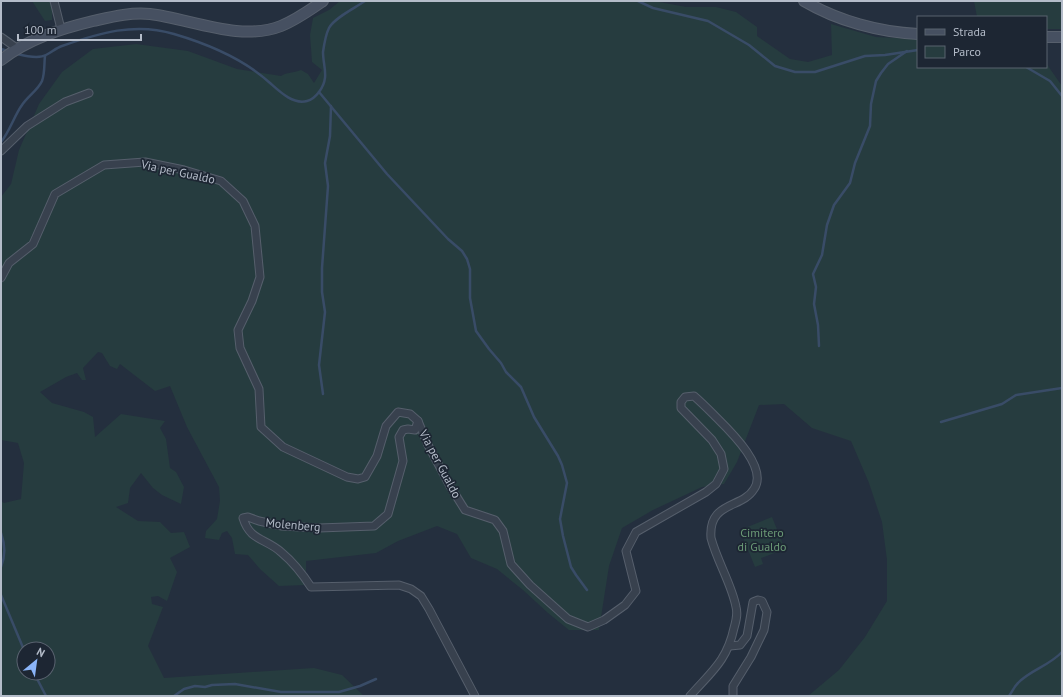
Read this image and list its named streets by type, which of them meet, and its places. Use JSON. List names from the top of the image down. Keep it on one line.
{"streets":{"street":["Via per Gualdo","Molenberg"]},"crossings":[["Via per Gualdo","Molenberg"]],"parks":["Cimitero di Gualdo"],"legend":["Strada","Parco"],"scale_bar":"100 m","north":"top right"}
